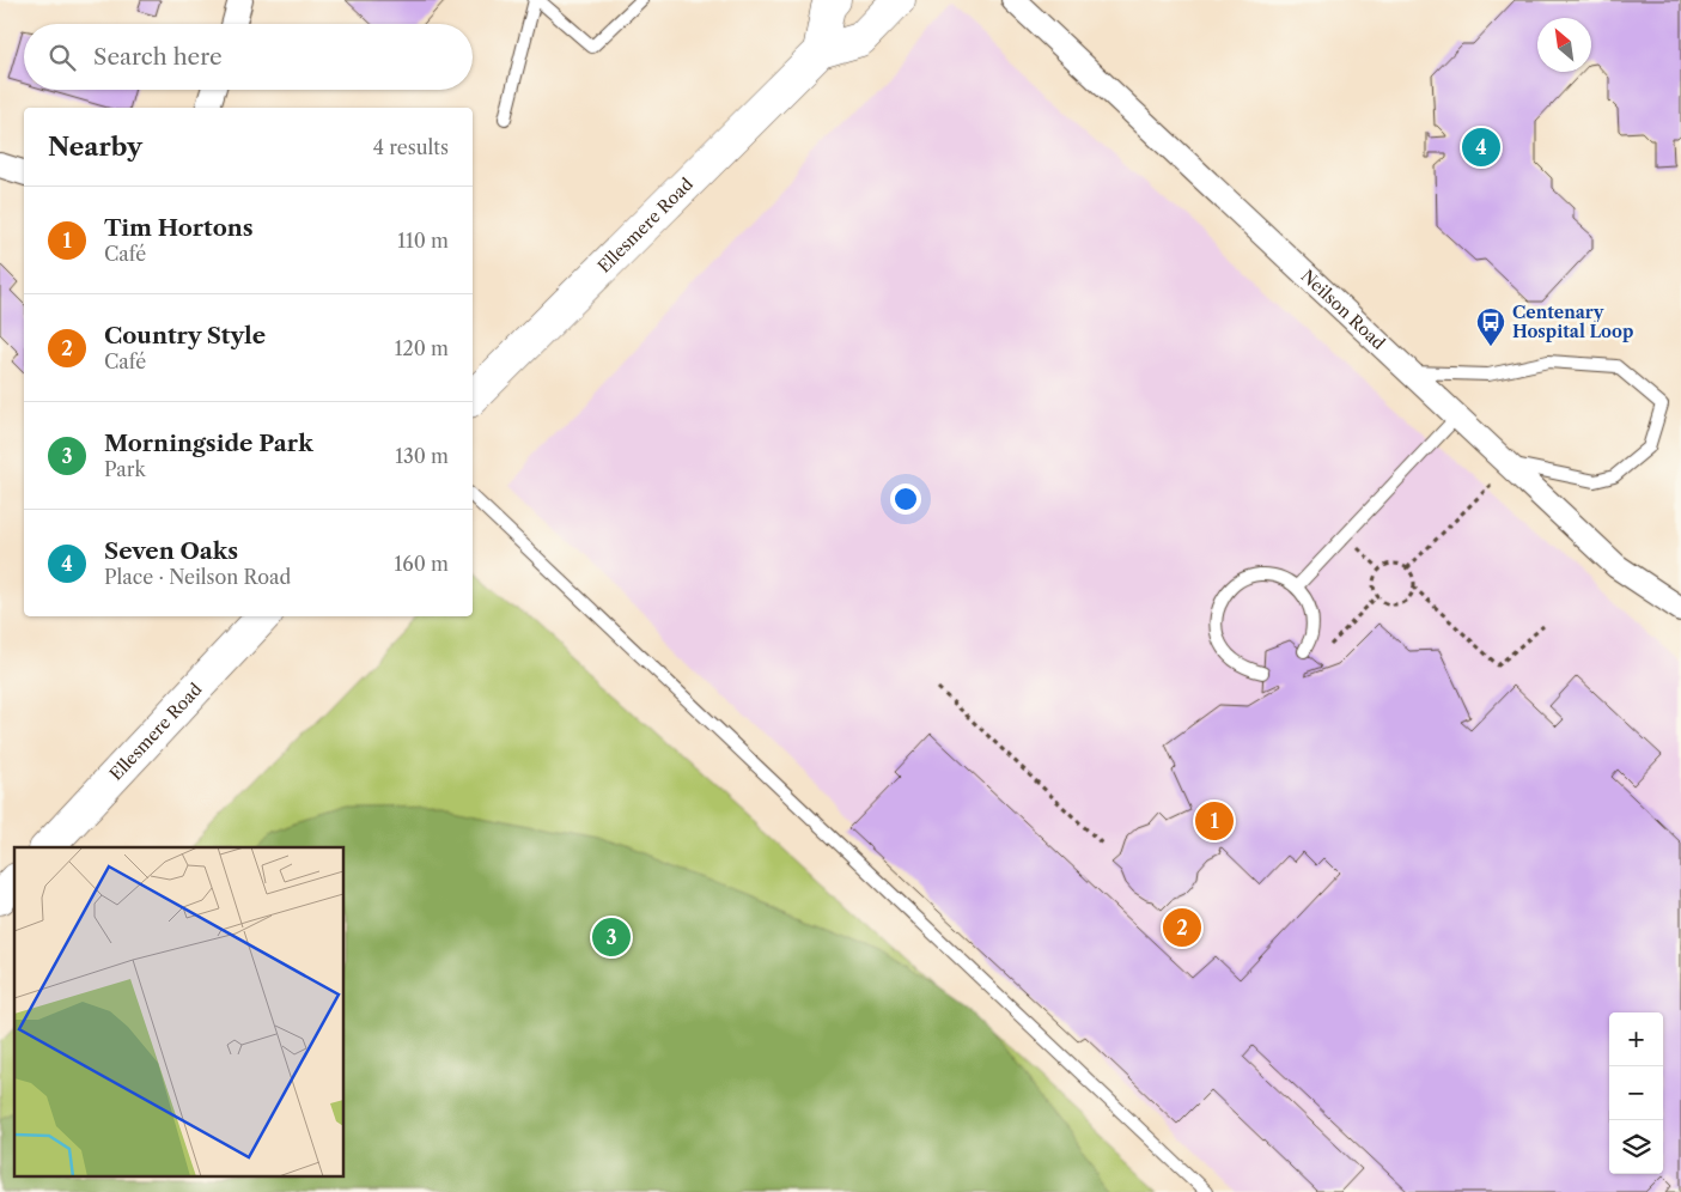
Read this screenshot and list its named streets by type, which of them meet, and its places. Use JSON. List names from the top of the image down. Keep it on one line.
{"streets":{"main road":["Ellesmere Road"],"street":["Neilson Road"]},"places":{"bus stop":["Centenary Hospital Loop"]},"north":"top left","page":{"search":"Search here","heading":["Nearby","4 results"],"pins":["4","1","2","3"],"list":[{"mark":"1","name":"Tim Hortons","note":"Café","value":"110 m"},{"mark":"2","name":"Country Style","note":"Café","value":"120 m"},{"mark":"3","name":"Morningside Park","note":"Park","value":"130 m"},{"mark":"4","name":"Seven Oaks","note":"Place · Neilson Road","value":"160 m"}],"map_buttons":["+","−"]}}
